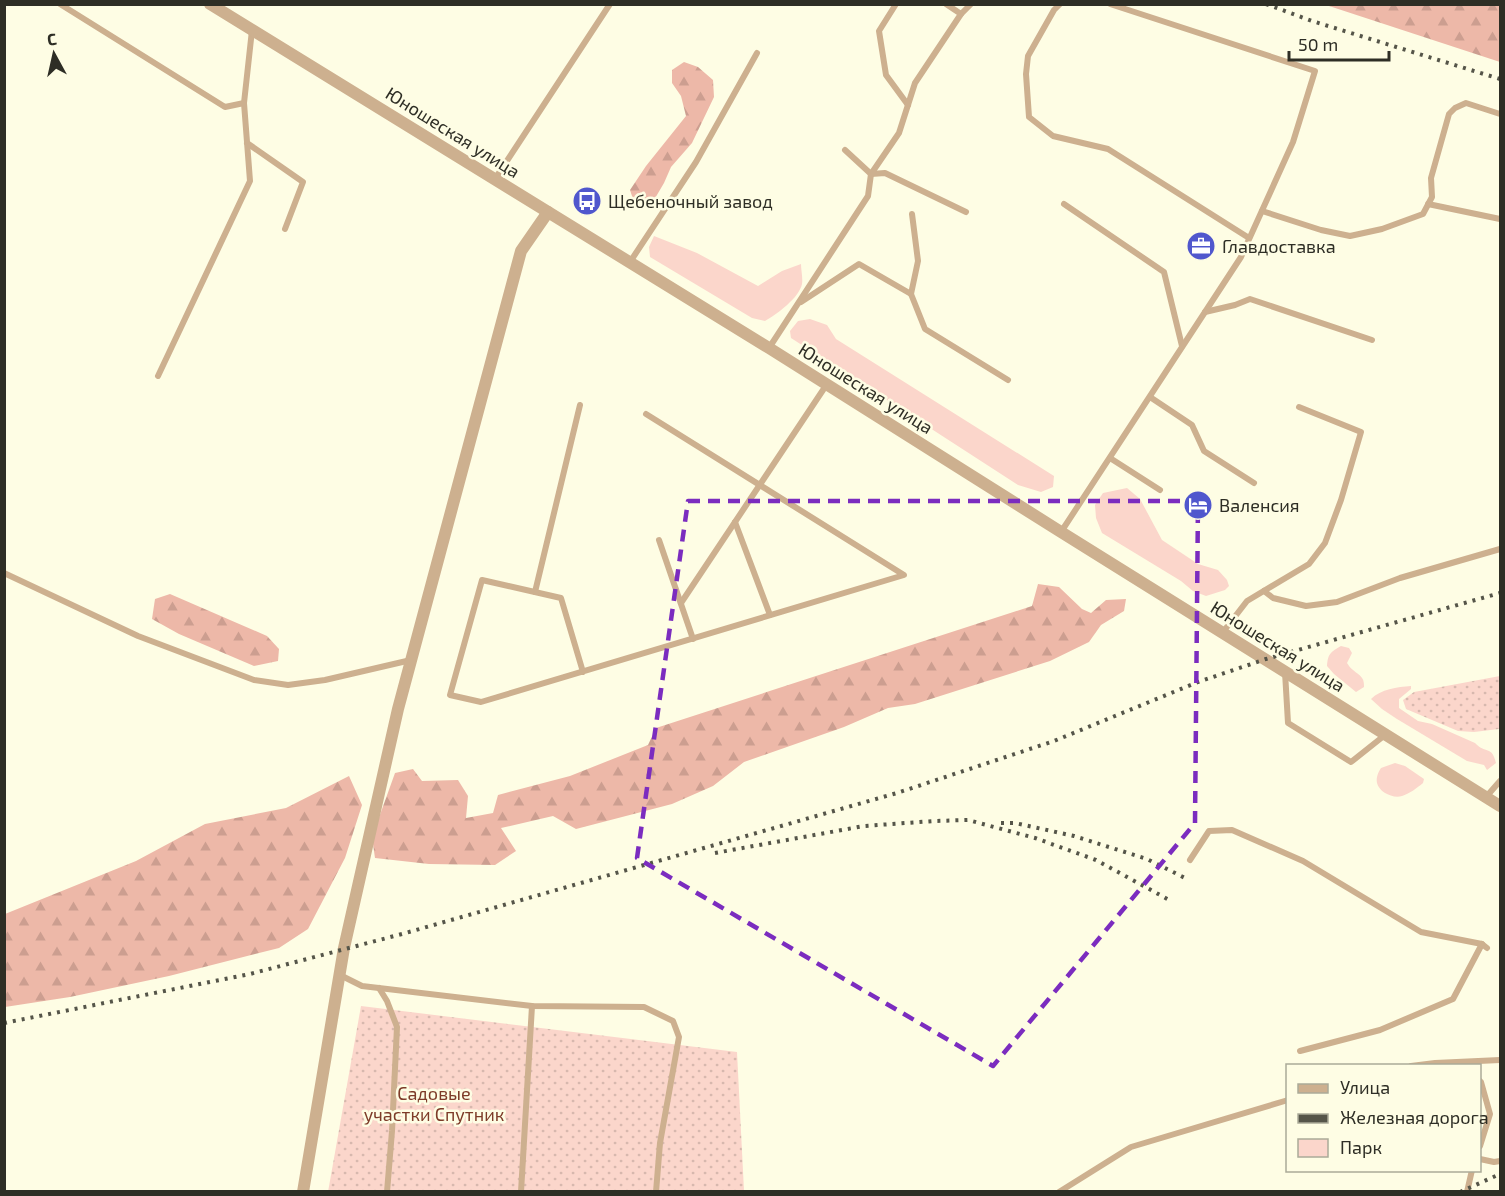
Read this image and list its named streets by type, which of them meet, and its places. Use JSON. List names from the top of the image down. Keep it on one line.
{"streets":{"street":["Юношеская улица"]},"parks":["Садовые участки Спутник"],"places":{"bus stop":["Щебеночный завод"],"office":["Главдоставка"],"hotel":["Валенсия"]},"legend":["Улица","Железная дорога","Парк"],"scale_bar":"50 m","north":"top"}
